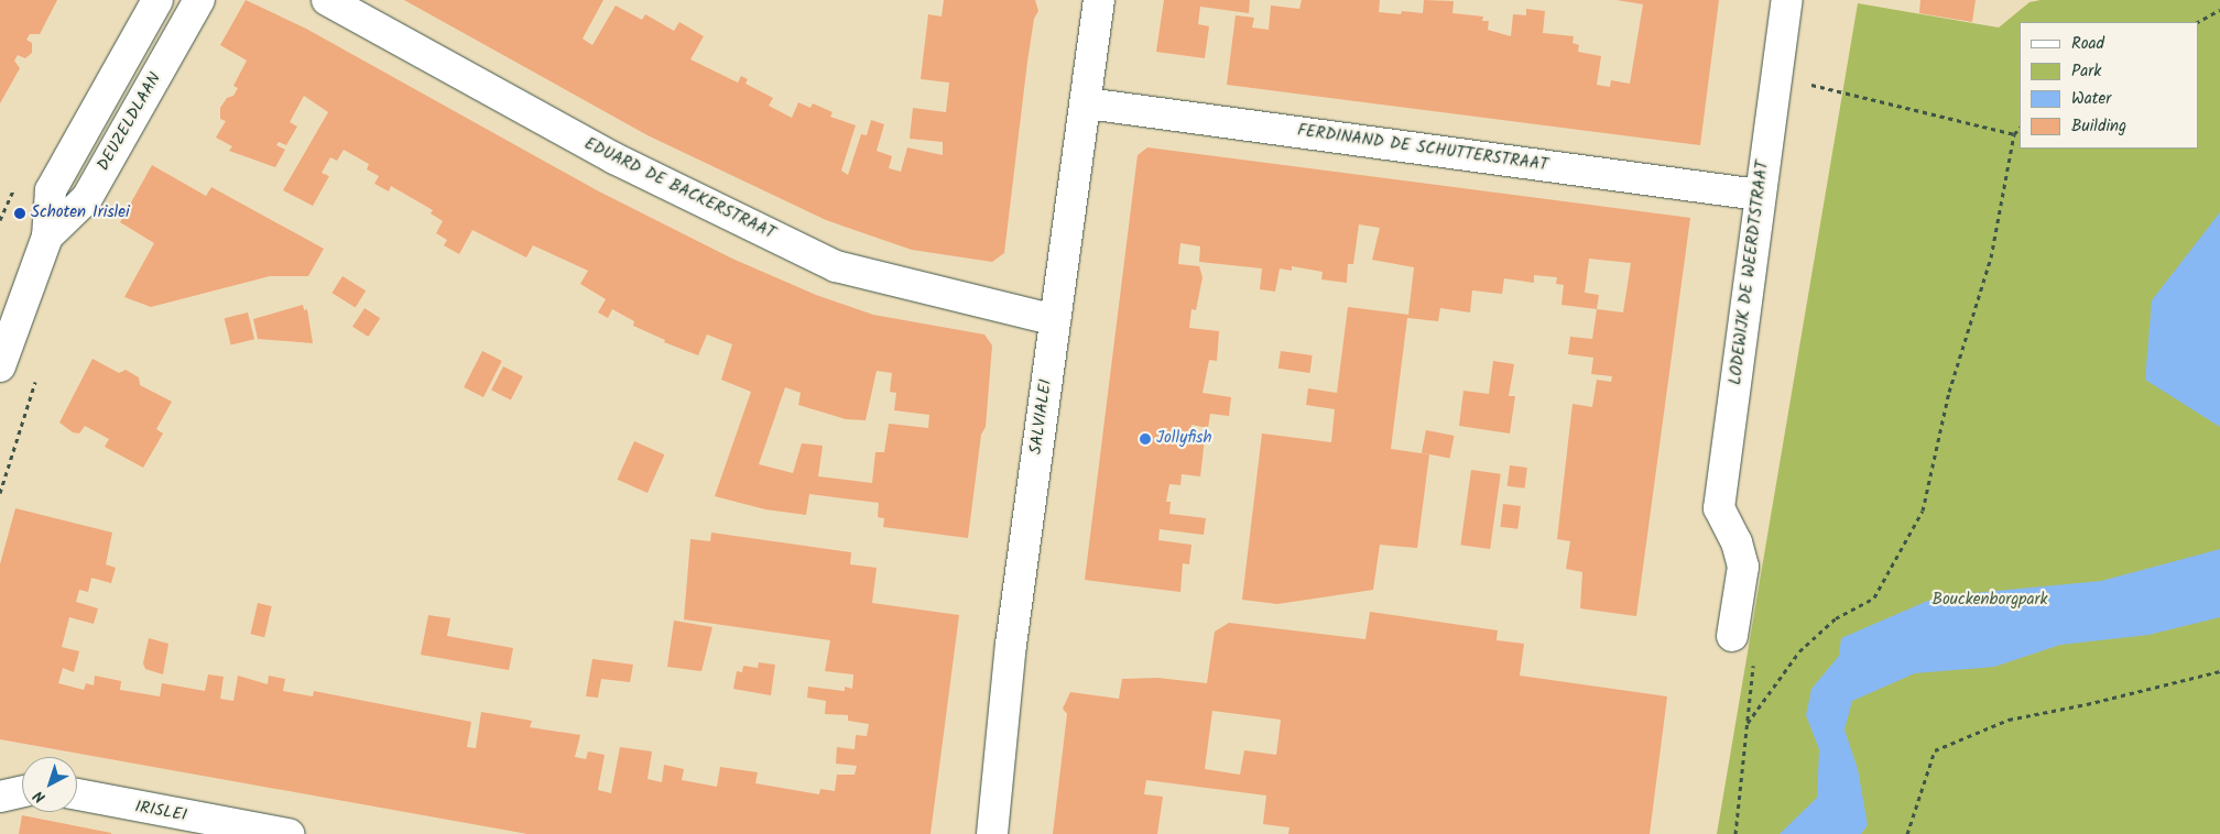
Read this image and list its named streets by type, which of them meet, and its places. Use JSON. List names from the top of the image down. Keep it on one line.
{"streets":{"street":["DEUZELDLAAN","FERDINAND DE SCHUTTERSTRAAT","EDUARD DE BACKERSTRAAT","LODEWIJK DE WEERDTSTRAAT","SALVIALEI","IRISLEI"]},"crossings":[["FERDINAND DE SCHUTTERSTRAAT","LODEWIJK DE WEERDTSTRAAT"],["FERDINAND DE SCHUTTERSTRAAT","SALVIALEI"],["EDUARD DE BACKERSTRAAT","SALVIALEI"]],"parks":["Bouckenborgpark"],"places":["Schoten Irislei","Jollyfish"],"legend":["Road","Park","Water","Building"],"north":"bottom left"}
